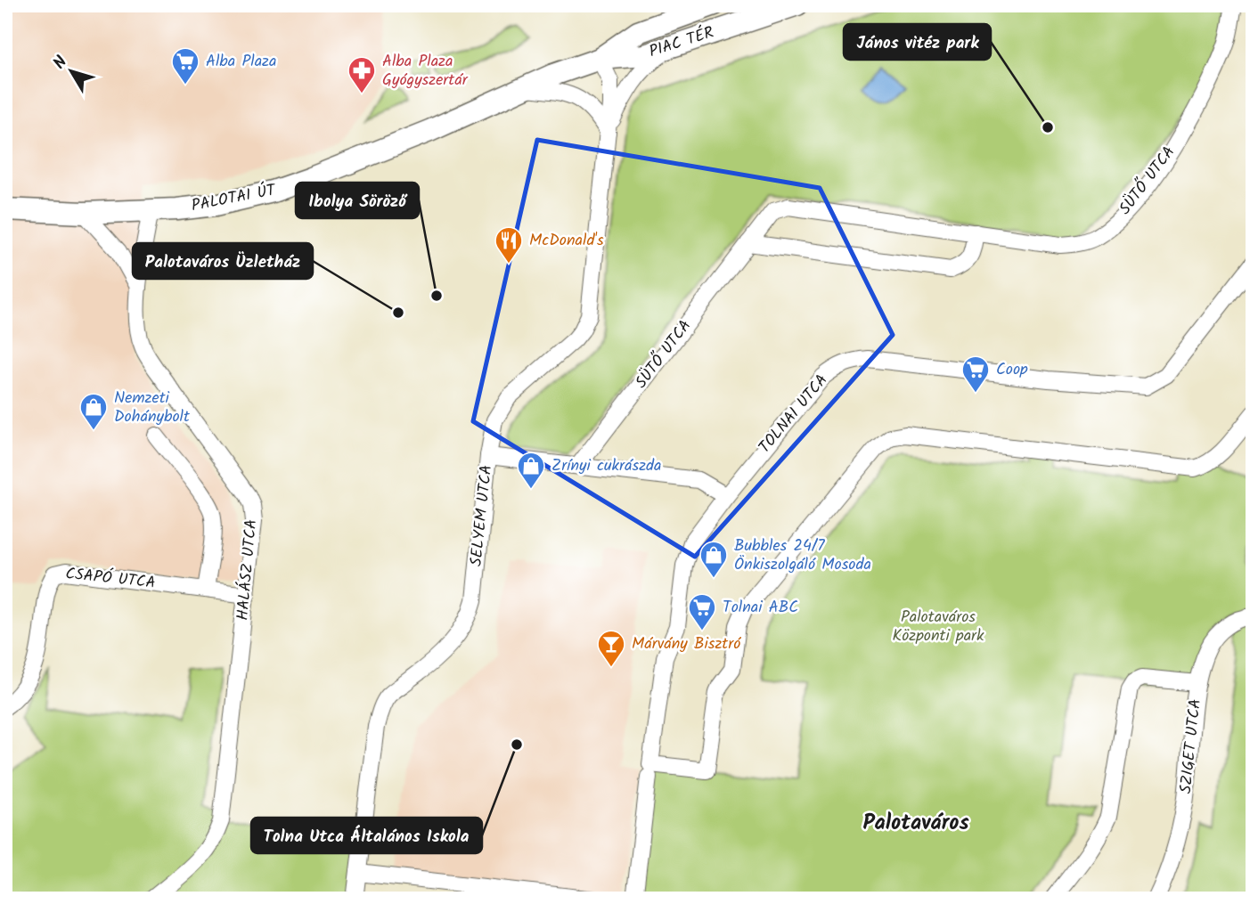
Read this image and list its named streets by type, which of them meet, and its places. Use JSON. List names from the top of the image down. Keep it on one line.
{"streets":{"main road":["PIAC TÉR","PALOTAI ÚT"],"street":["SÜTŐ UTCA","TOLNAI UTCA","SELYEM UTCA","HALÁSZ UTCA","CSAPÓ UTCA","SZIGET UTCA"]},"crossings":[["PIAC TÉR","PALOTAI ÚT"],["PIAC TÉR","SELYEM UTCA"],["PALOTAI ÚT","HALÁSZ UTCA"],["HALÁSZ UTCA","CSAPÓ UTCA"]],"districts":["Palotaváros"],"parks":["Palotaváros Központi park"],"places":{"supermarket":["Alba Plaza","Coop","Tolnai ABC"],"pharmacy":["Alba Plaza Gyógyszertár"],"other":["János vitéz park","Ibolya Söröző","Palotaváros Üzletház","Tolna Utca Általános Iskola"],"restaurant":["McDonald's"],"shop":["Nemzeti Dohánybolt","Zrínyi cukrászda","Bubbles 24/7 Önkiszolgáló Mosoda"],"bar":["Márvány Bisztró"]},"north":"top left"}
